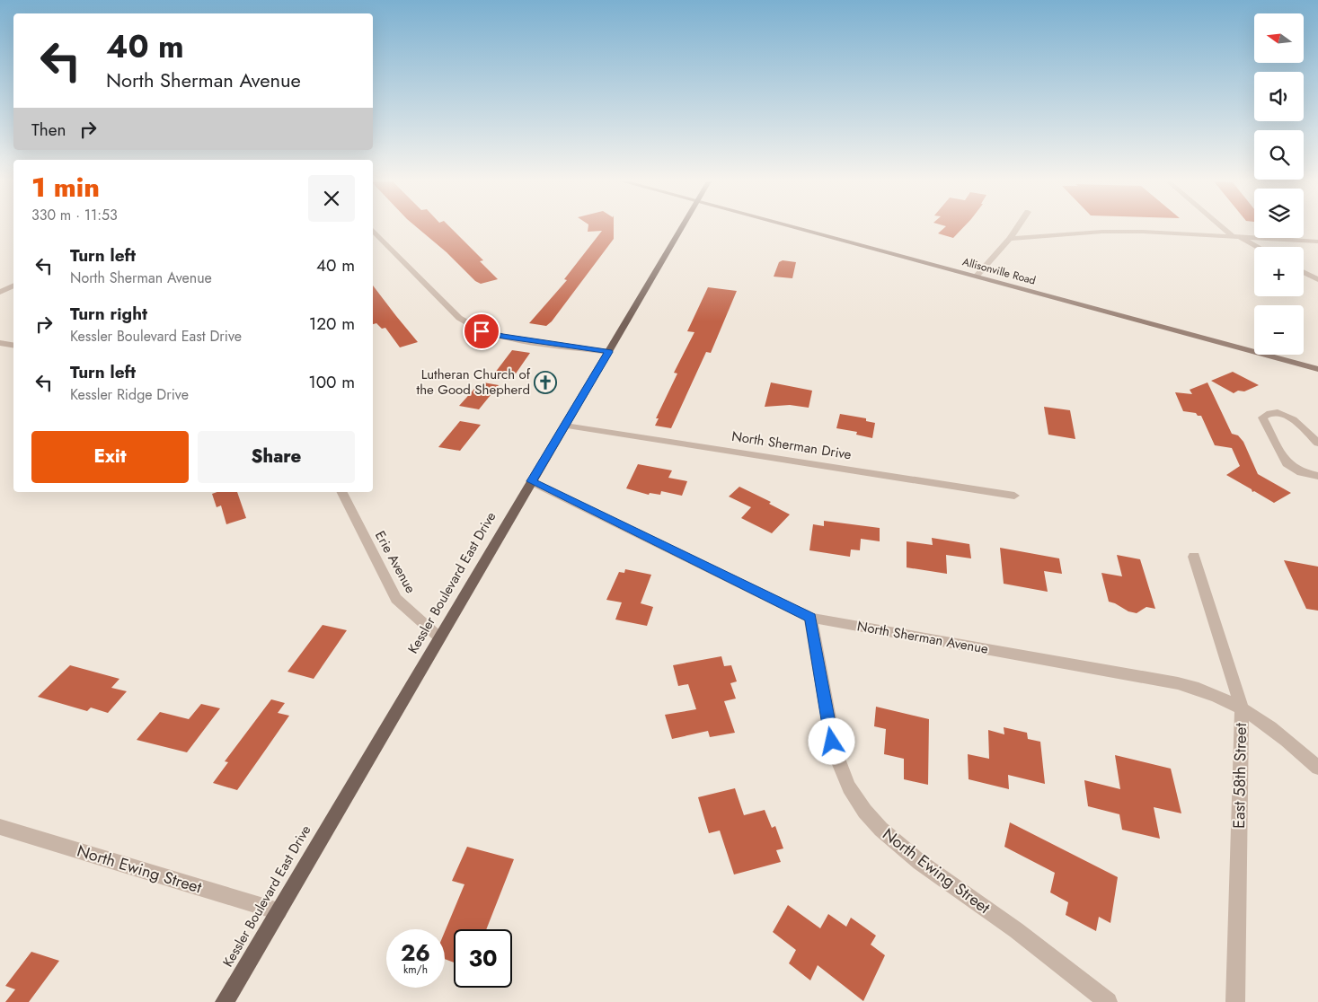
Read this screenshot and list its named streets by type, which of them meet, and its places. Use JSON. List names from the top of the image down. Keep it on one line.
{"streets":{"main road":["Allisonville Road","Kessler Boulevard East Drive"],"street":["North Sherman Drive","Erie Avenue","North Sherman Avenue","East 58th Street","North Ewing Street"]},"crossings":[["North Sherman Drive","Kessler Boulevard East Drive"],["Erie Avenue","Kessler Boulevard East Drive"],["Kessler Boulevard East Drive","North Sherman Avenue"],["Kessler Boulevard East Drive","North Ewing Street"],["North Sherman Avenue","East 58th Street"],["North Sherman Avenue","North Ewing Street"]],"places":{"church":["Lutheran Church of the Good Shepherd"]},"north":"left","page":{"map_buttons":["+","−"],"turn":["40 m","North Sherman Avenue"],"then":"Then","heading":["1 min","330 m · 11:53"],"list":[{"name":"Turn left","note":"North Sherman Avenue","value":"40 m"},{"name":"Turn right","note":"Kessler Boulevard East Drive","value":"120 m"},{"name":"Turn left","note":"Kessler Ridge Drive","value":"100 m"}],"buttons":["Exit","Share"],"speed":"26 km/h","limit":"30"}}
